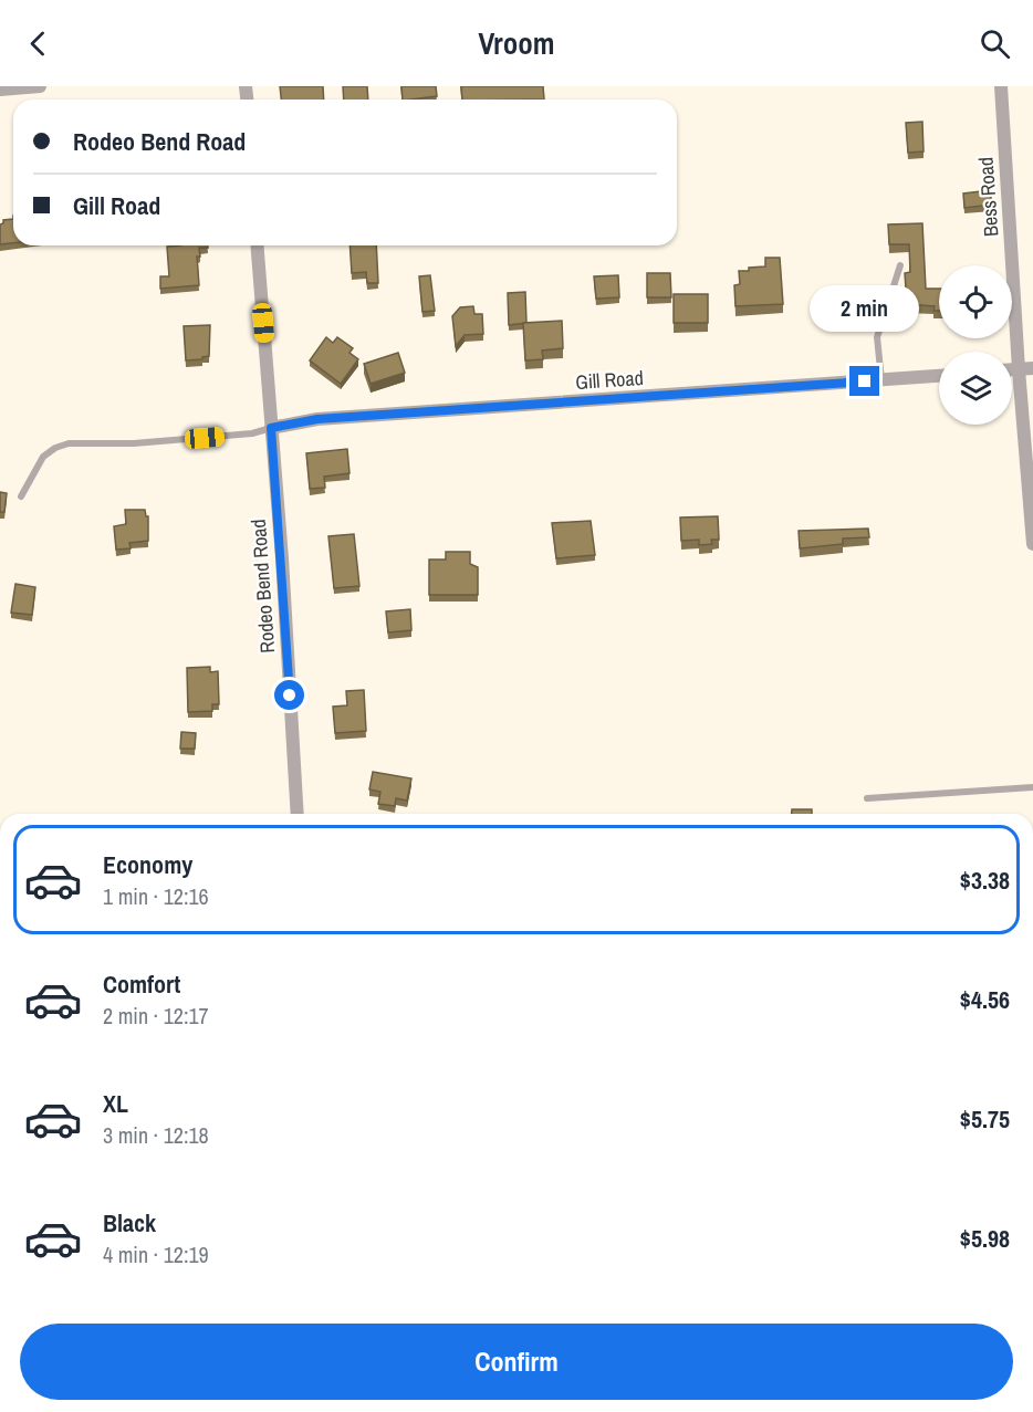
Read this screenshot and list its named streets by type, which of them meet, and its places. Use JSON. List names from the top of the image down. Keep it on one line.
{"streets":{"street":["Bess Road","Gill Road","Rodeo Bend Road"]},"crossings":[["Gill Road","Rodeo Bend Road"]],"page":{"header":"Vroom","banner":["Rodeo Bend Road","Gill Road"],"bubble":"2 min","list":[{"name":"Economy","note":"1 min · 12:16","value":"$3.38"},{"name":"Comfort","note":"2 min · 12:17","value":"$4.56"},{"name":"XL","note":"3 min · 12:18","value":"$5.75"},{"name":"Black","note":"4 min · 12:19","value":"$5.98"}],"buttons":"Confirm"}}
